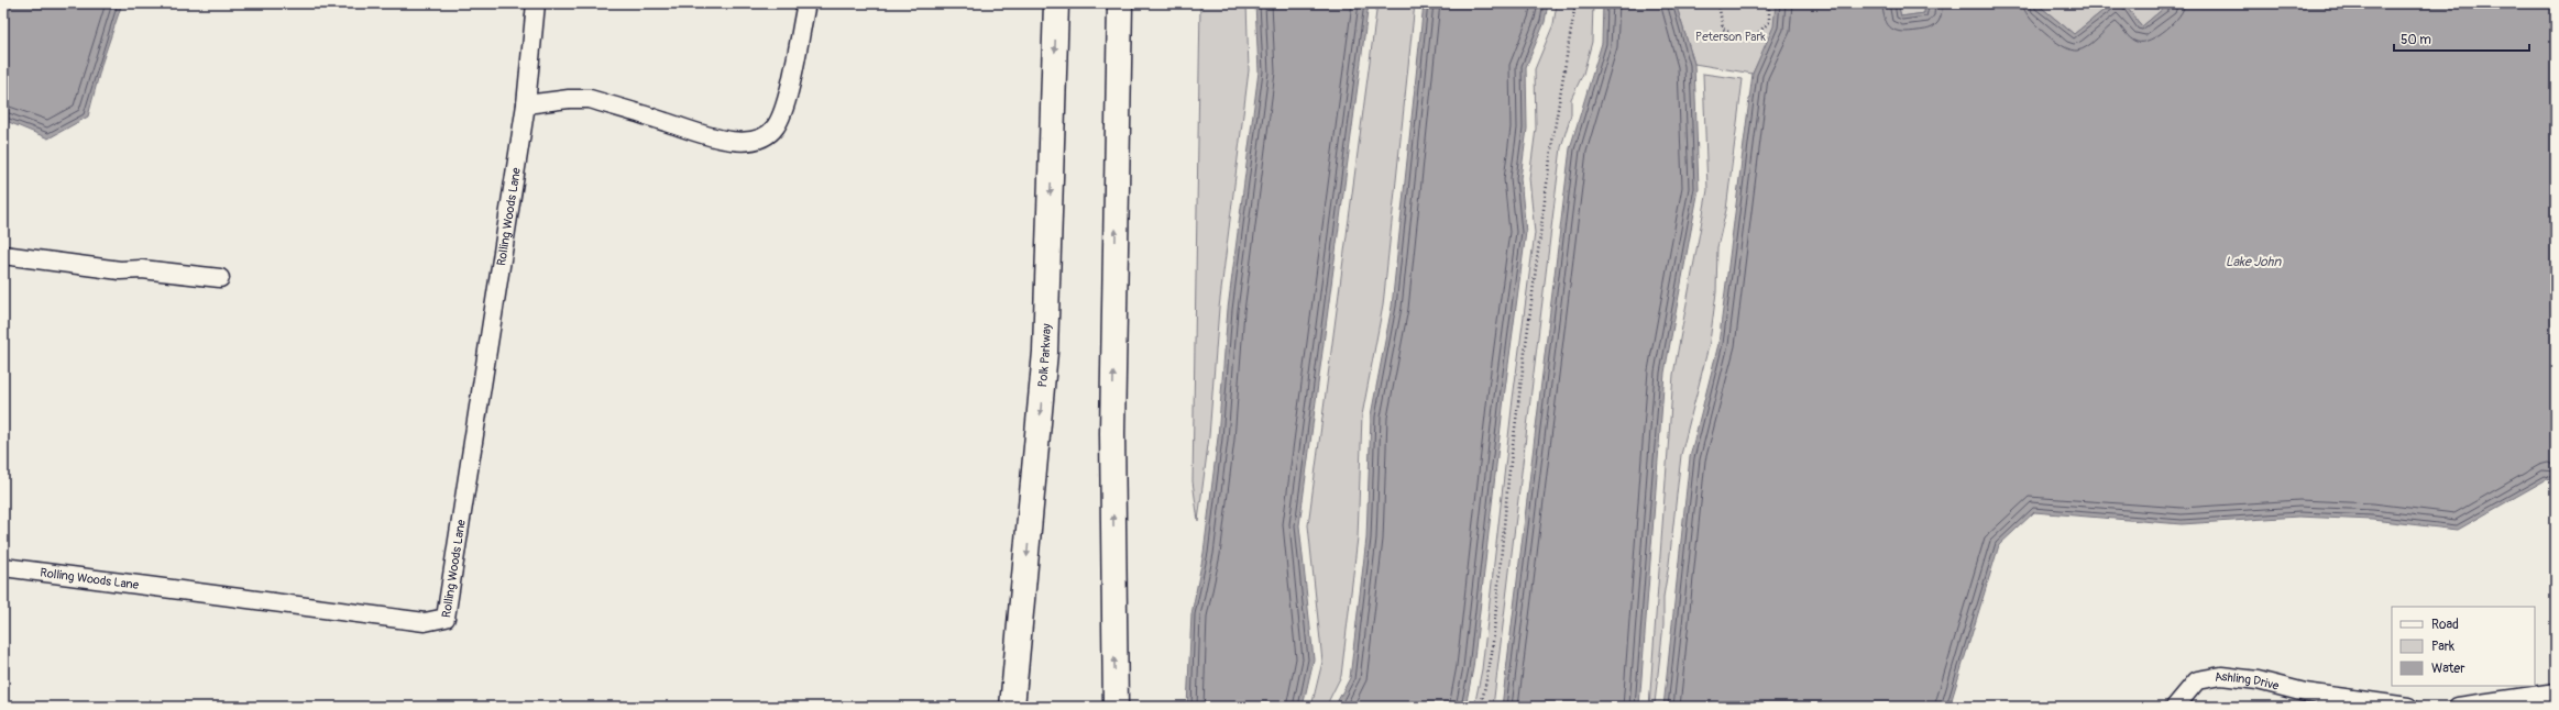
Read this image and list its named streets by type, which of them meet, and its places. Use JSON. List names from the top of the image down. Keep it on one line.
{"streets":{"highway":["Polk Parkway"],"street":["Rolling Woods Lane","Ashling Drive"]},"water":["Lake John"],"parks":["Peterson Park"],"legend":["Road","Park","Water"],"scale_bar":"50 m"}
